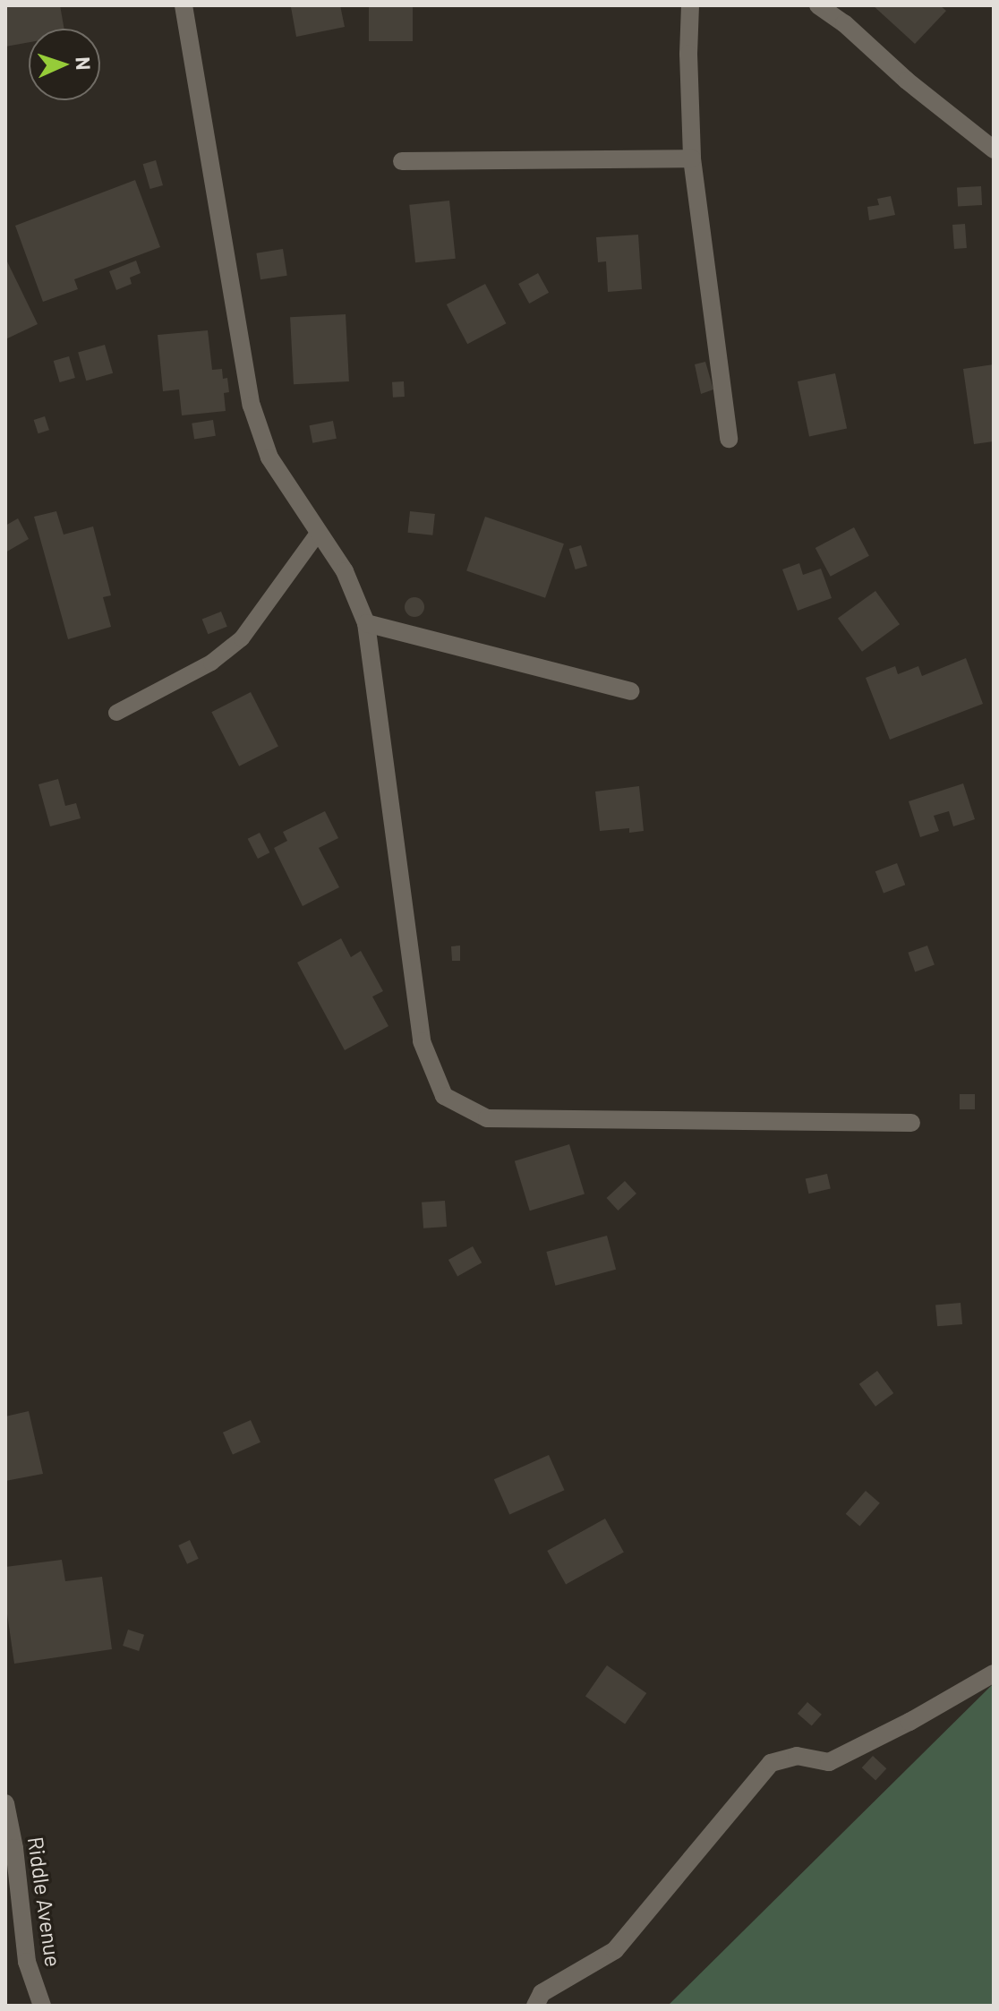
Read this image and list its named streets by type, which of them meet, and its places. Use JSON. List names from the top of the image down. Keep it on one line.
{"streets":{"street":["Riddle Avenue"]},"north":"right"}
